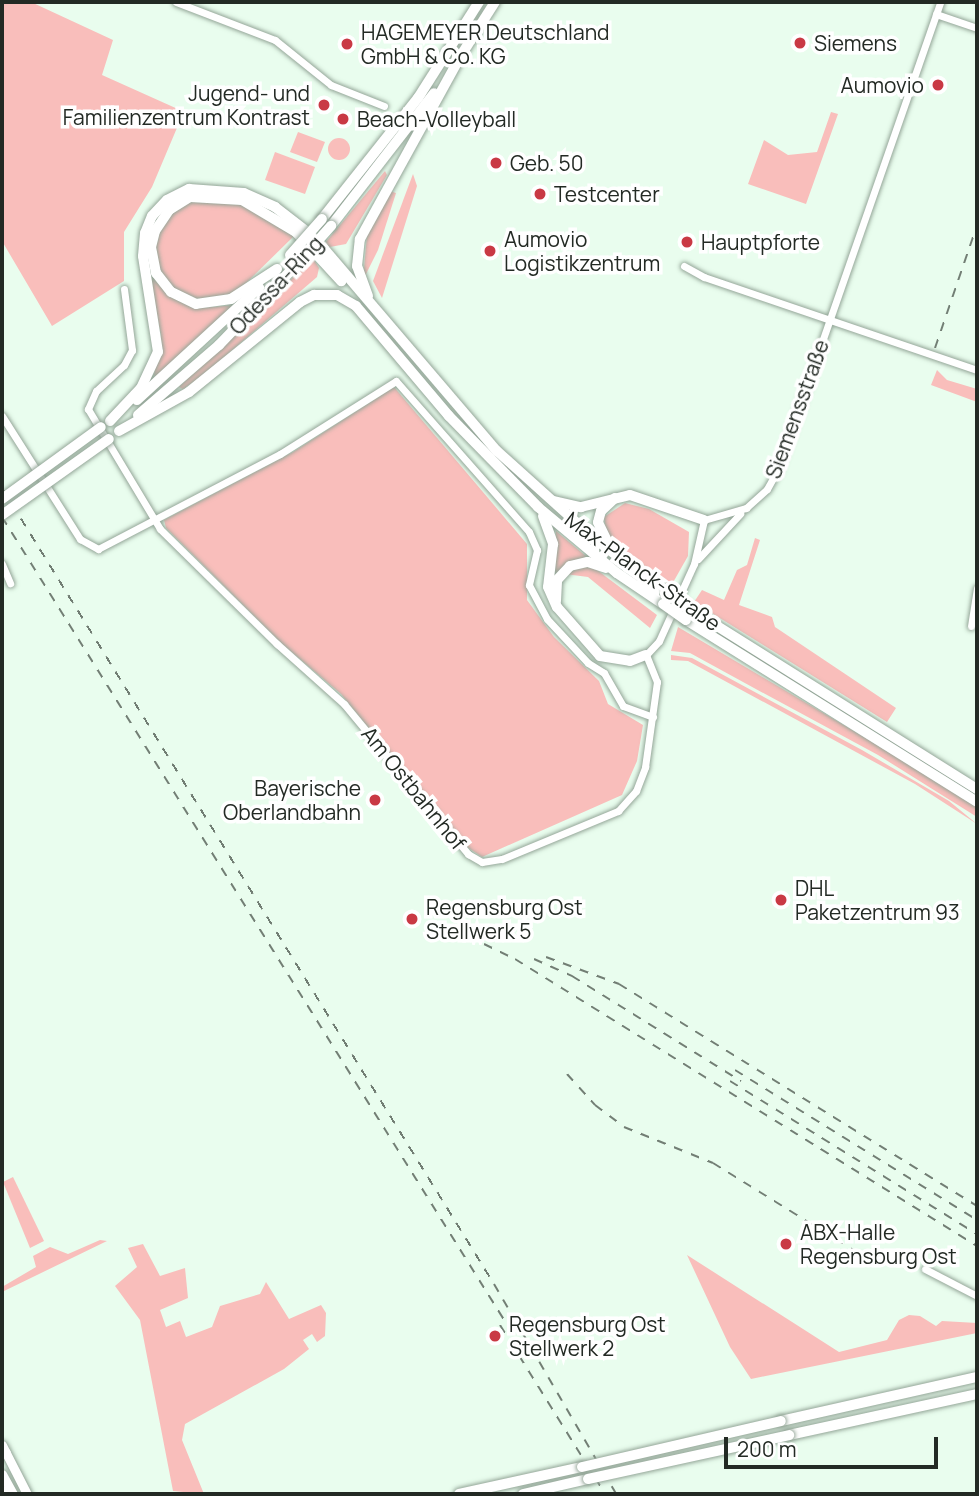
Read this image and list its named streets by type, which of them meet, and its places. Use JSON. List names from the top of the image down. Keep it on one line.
{"streets":{"highway":["Odessa-Ring","Max-Planck-Straße"],"street":["Siemensstraße","Am Ostbahnhof"]},"places":["Siemens","HAGEMEYER Deutschland GmbH & Co. KG","Aumovio","Jugend- und Familienzentrum Kontrast","Beach-Volleyball","Geb. 50","Testcenter","Hauptpforte","Aumovio Logistikzentrum","Bayerische Oberlandbahn","DHL Paketzentrum 93","Regensburg Ost Stellwerk 5","ABX-Halle Regensburg Ost","Regensburg Ost Stellwerk 2"],"scale_bar":"200 m"}
